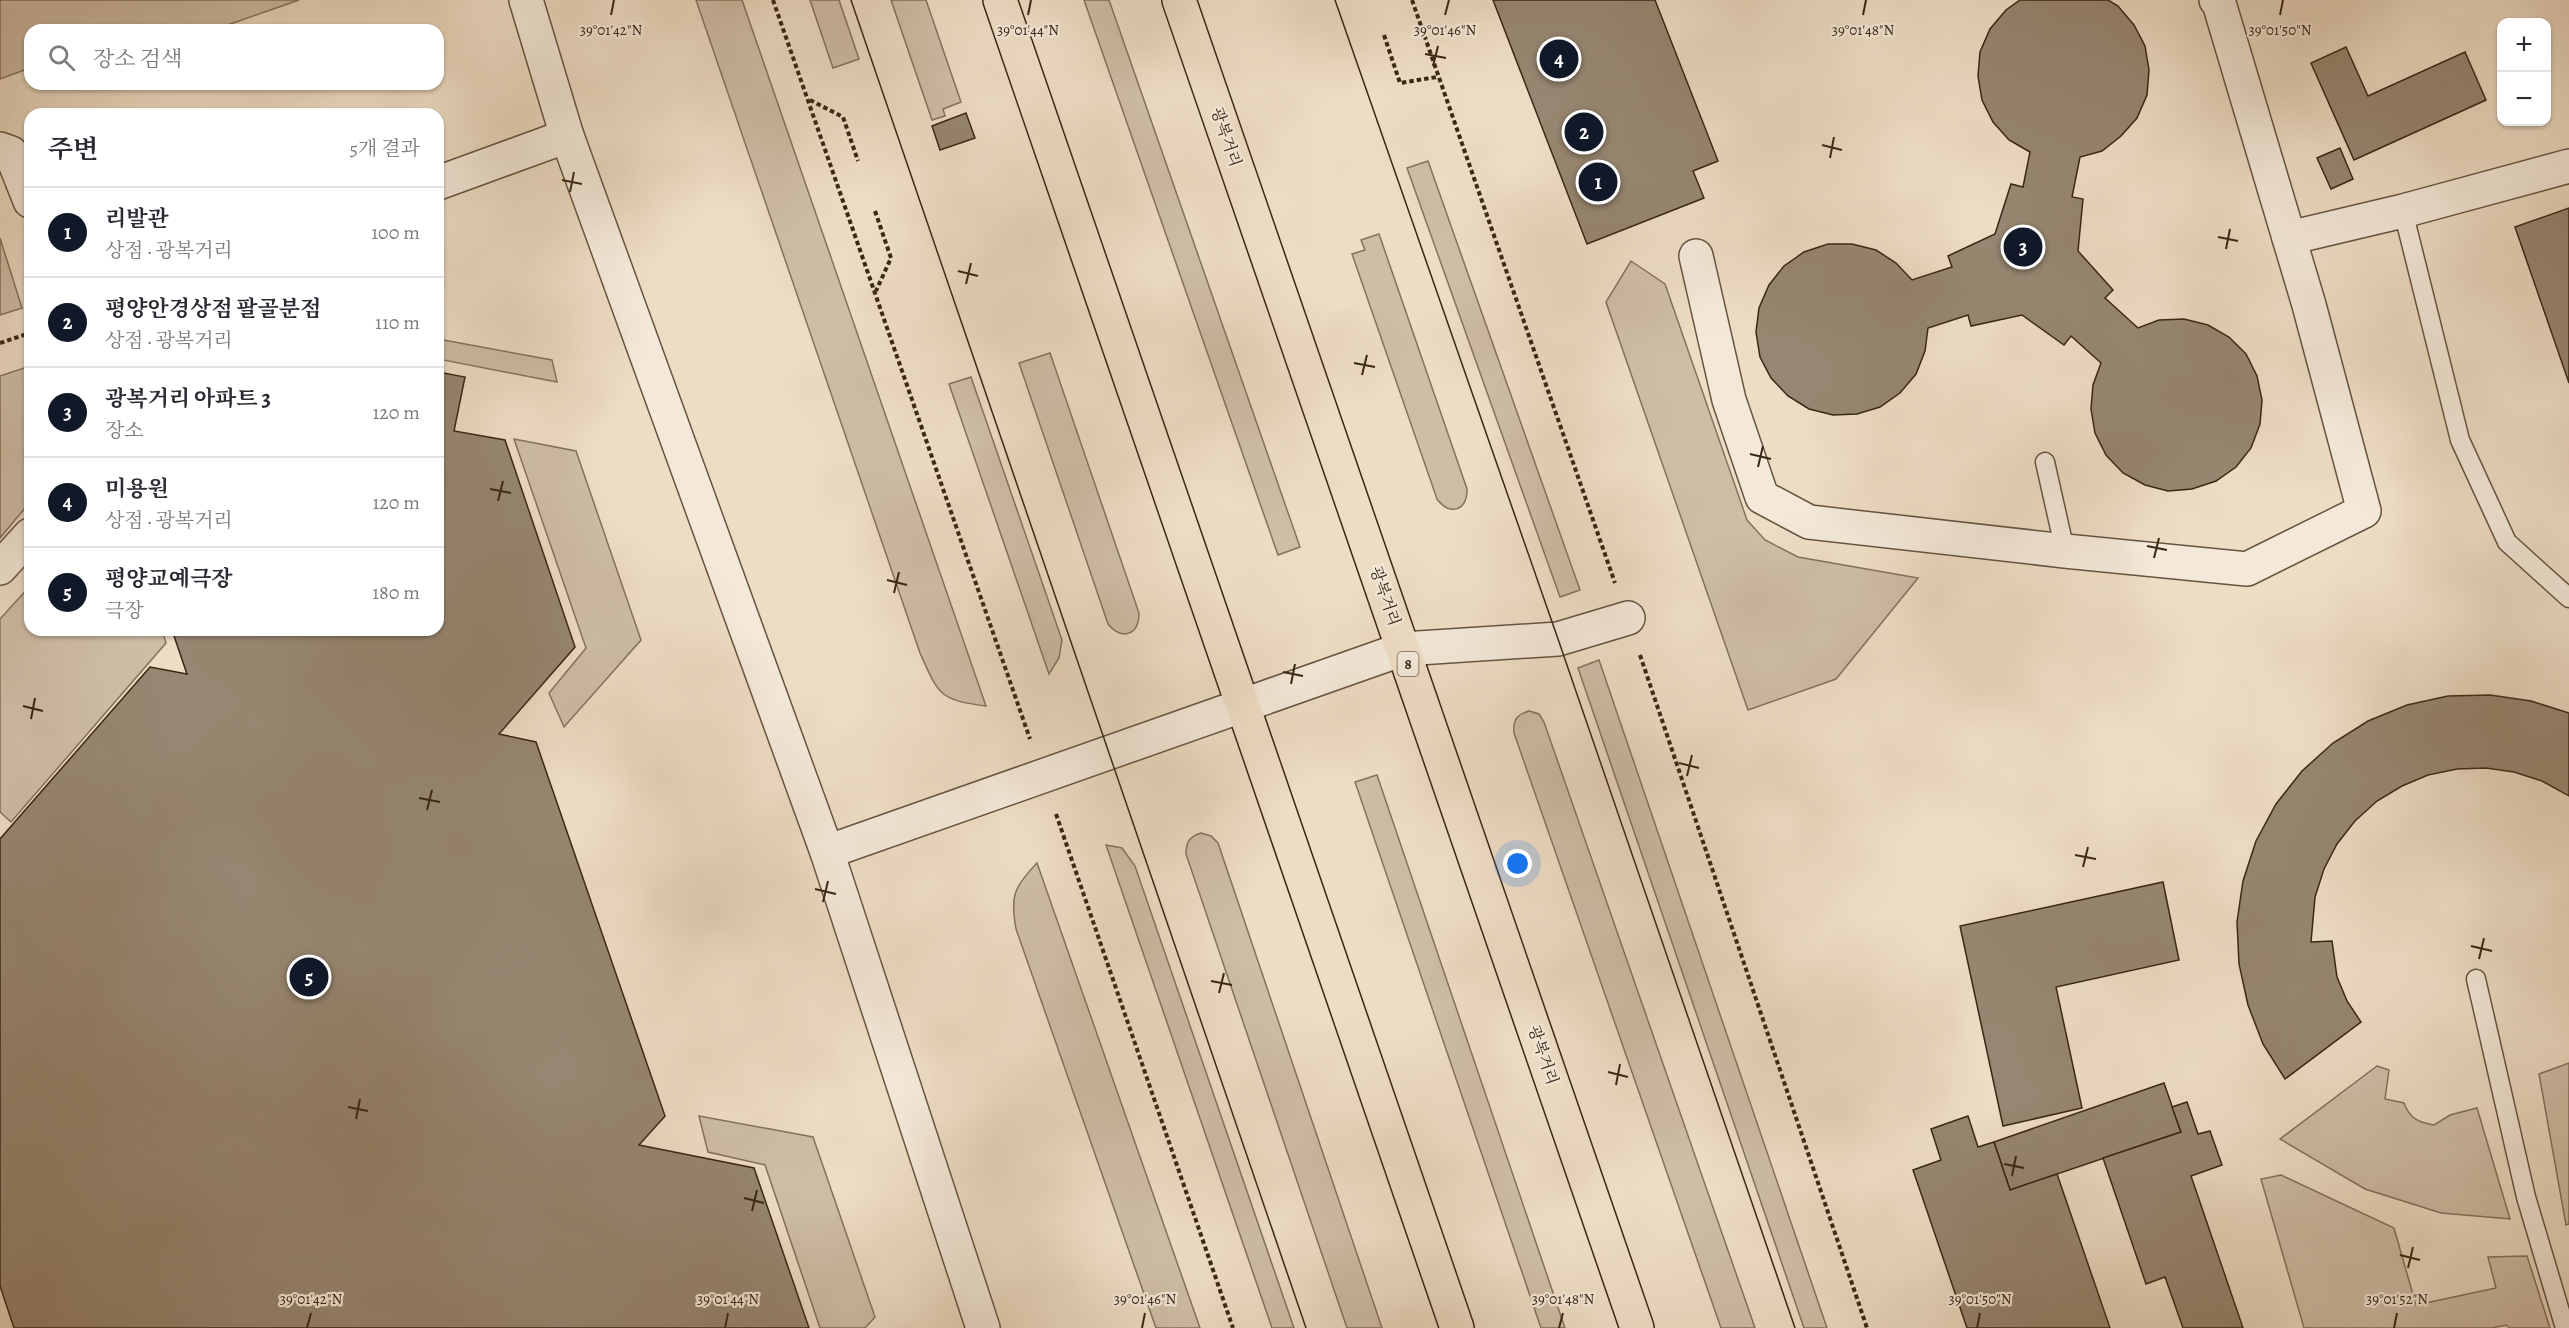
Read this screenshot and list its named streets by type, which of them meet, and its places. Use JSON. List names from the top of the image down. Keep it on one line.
{"streets":{"highway":["광복거리","8"]},"page":{"map_buttons":["+","−"],"search":"장소 검색","pins":["4","2","1","3","5"],"heading":["주변","5개 결과"],"list":[{"mark":"1","name":"리발관","note":"상점 · 광복거리","value":"100 m"},{"mark":"2","name":"평양안경상점 팔골분점","note":"상점 · 광복거리","value":"110 m"},{"mark":"3","name":"광복거리 아파트 3","note":"장소","value":"120 m"},{"mark":"4","name":"미용원","note":"상점 · 광복거리","value":"120 m"},{"mark":"5","name":"평양교예극장","note":"극장","value":"180 m"}]},"coordinates":["39°01'42\"N","39°01'44\"N","39°01'46\"N","39°01'48\"N","39°01'50\"N","39°01'52\"N"]}
